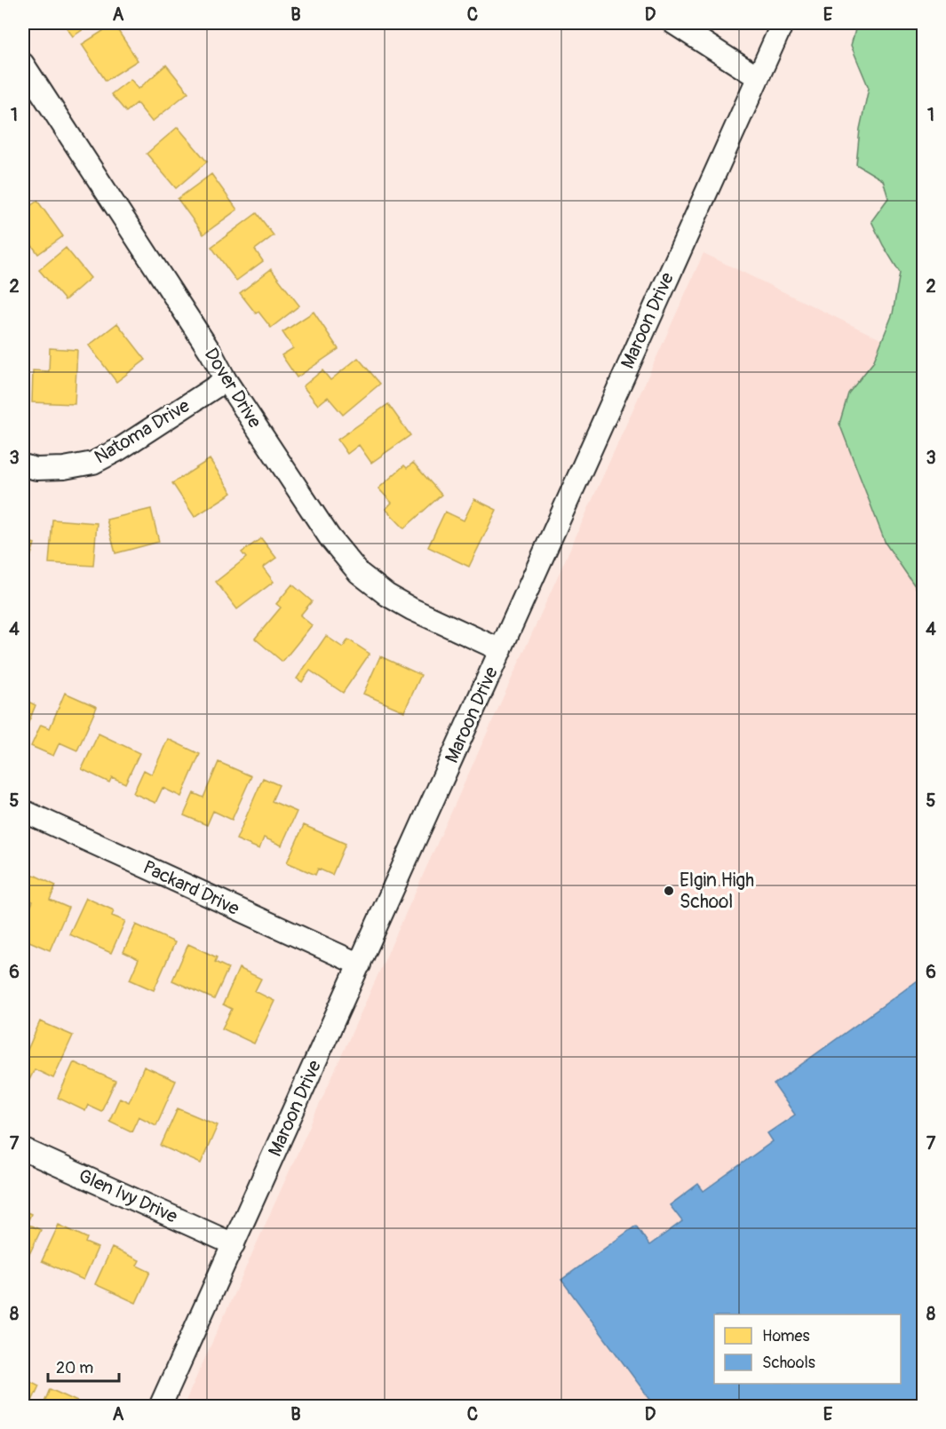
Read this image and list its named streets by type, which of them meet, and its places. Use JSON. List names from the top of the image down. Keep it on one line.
{"streets":{"street":["Maroon Drive","Dover Drive","Natoma Drive","Packard Drive","Glen Ivy Drive"]},"crossings":[["Maroon Drive","Dover Drive"],["Maroon Drive","Packard Drive"],["Maroon Drive","Glen Ivy Drive"],["Dover Drive","Natoma Drive"]],"places":["Elgin High School"],"legend":["Homes","Schools"],"scale_bar":"20 m","grid":{"columns":["A","B","C","D","E"],"rows":["1","2","3","4","5","6","7","8"]}}
